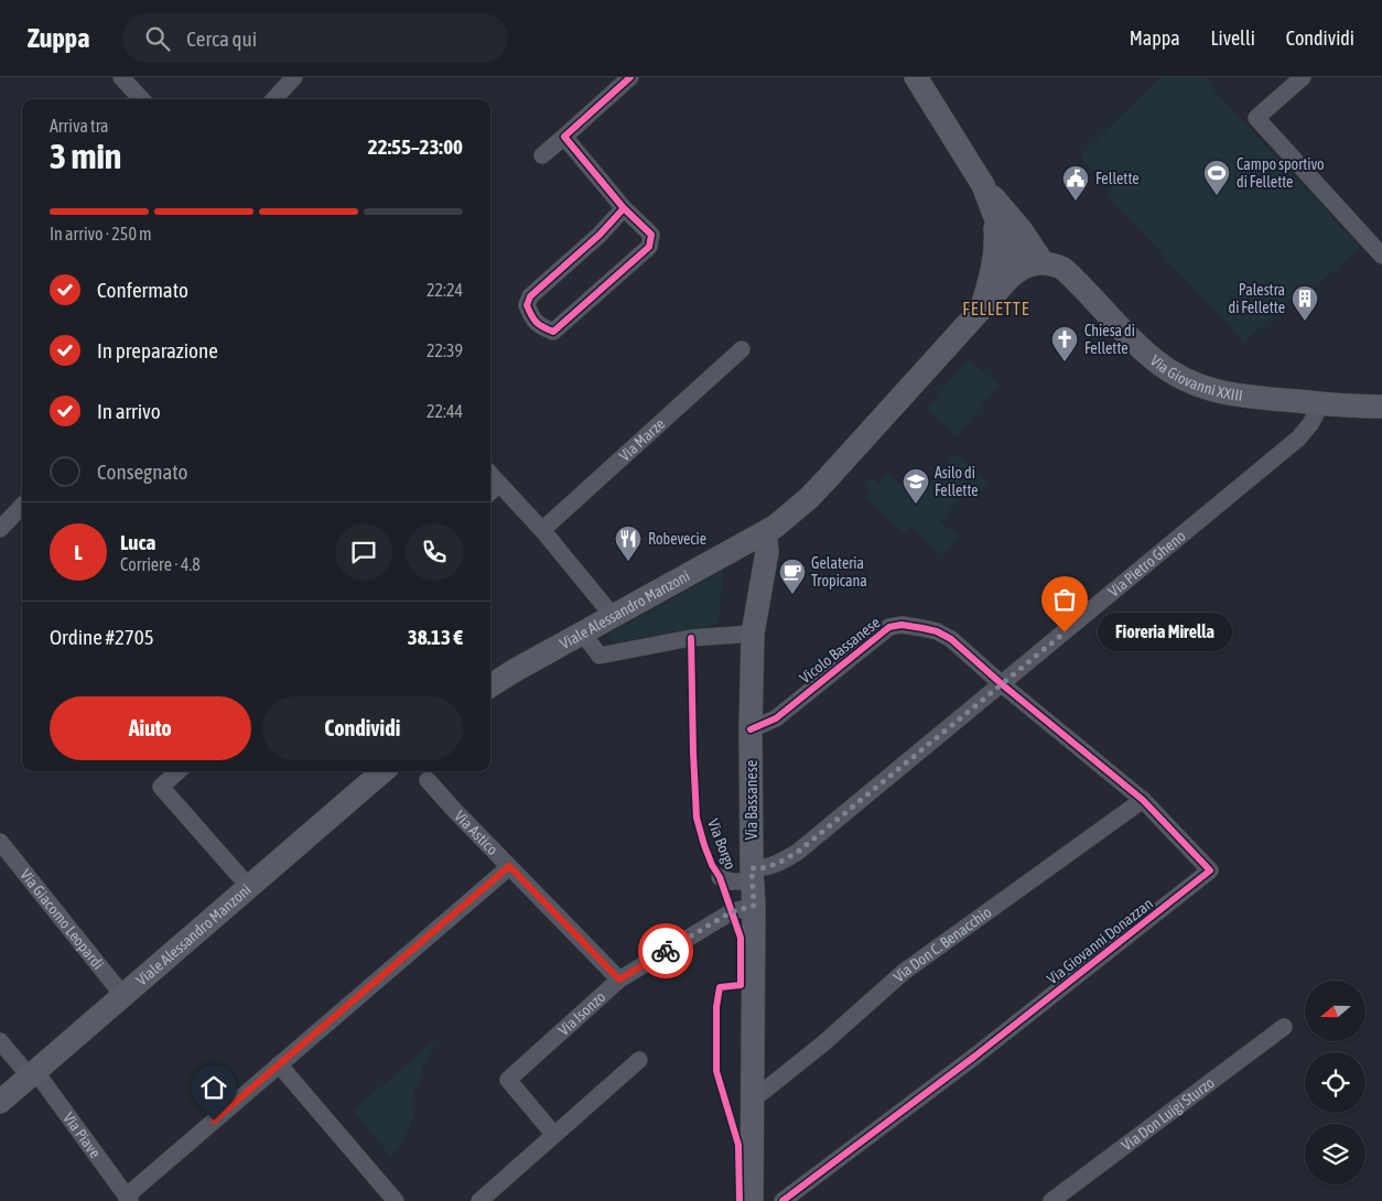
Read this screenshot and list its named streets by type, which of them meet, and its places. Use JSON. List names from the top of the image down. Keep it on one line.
{"streets":{"main road":["Via Giovanni XXIII","Viale Alessandro Manzoni","Via Bassanese"],"street":["Via Marze","Via Pietro Gheno","Vicolo Bassanese","Via Astico","Via Borgo","Via Giacomo Leopardi","Via Giovanni Donazzan","Via Don C. Benacchio","Via Isonzo","Via Don Luigi Sturzo","Via Piave"]},"crossings":[["Via Giovanni XXIII","Via Pietro Gheno"],["Via Pietro Gheno","Vicolo Bassanese"],["Via Pietro Gheno","Via Bassanese"],["Via Pietro Gheno","Via Borgo"],["Via Pietro Gheno","Via Giovanni Donazzan"],["Viale Alessandro Manzoni","Via Bassanese"],["Viale Alessandro Manzoni","Via Giacomo Leopardi"],["Viale Alessandro Manzoni","Via Piave"],["Vicolo Bassanese","Via Bassanese"],["Vicolo Bassanese","Via Giovanni Donazzan"],["Via Bassanese","Via Borgo"],["Via Bassanese","Via Don C. Benacchio"],["Via Bassanese","Via Isonzo"],["Via Astico","Via Isonzo"],["Via Giovanni Donazzan","Via Don C. Benacchio"]],"districts":["FELLETTE"],"places":{"sports":["Campo sportivo di Fellette"],"public building":["Fellette"],"building":["Palestra di Fellette"],"church":["Chiesa di Fellette"],"school or university":["Asilo di Fellette"],"restaurant":["Robevecie"],"cafe":["Gelateria Tropicana"],"other":["Fioreria Mirella"]},"north":"left","page":{"header":"Zuppa","search":"Cerca qui","nav":["Mappa","Livelli","Condividi"],"heading":["3 min","Arriva tra","22:55–23:00"],"panel":["Luca","Corriere · 4.8","Ordine #2705","38.13 €"],"bar":"In arrivo · 250 m","list":[["Confermato","22:24"],["In preparazione","22:39"],["In arrivo","22:44"],"Consegnato"],"round":"L","bubble":"Fioreria Mirella","buttons":["Aiuto","Condividi"]}}
